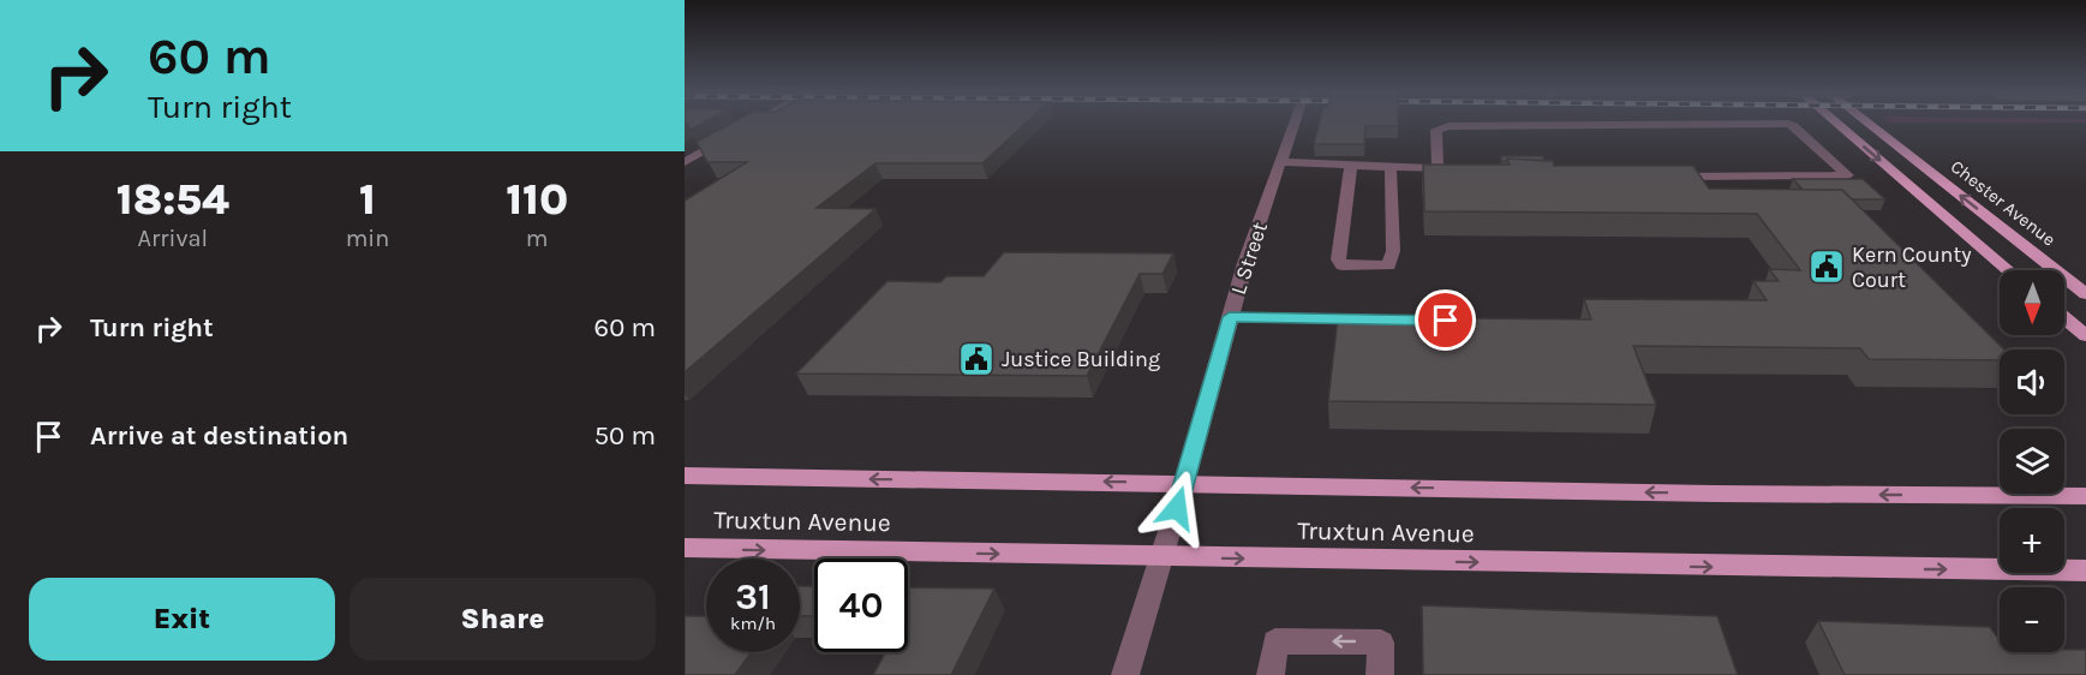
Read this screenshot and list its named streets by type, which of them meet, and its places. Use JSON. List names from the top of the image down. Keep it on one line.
{"streets":{"main road":["Chester Avenue","Truxtun Avenue"],"street":["L Street"]},"crossings":[["L Street","Truxtun Avenue"]],"places":{"public building":["Kern County Court","Justice Building"]},"north":"bottom","page":{"turn":["60 m","Turn right"],"eta":["18:54","Arrival","1","min","110","m"],"map_buttons":["+","−"],"list":[{"name":"Turn right","value":"60 m"},{"name":"Arrive at destination","value":"50 m"}],"speed":"31 km/h","limit":"40","buttons":["Exit","Share"]}}
